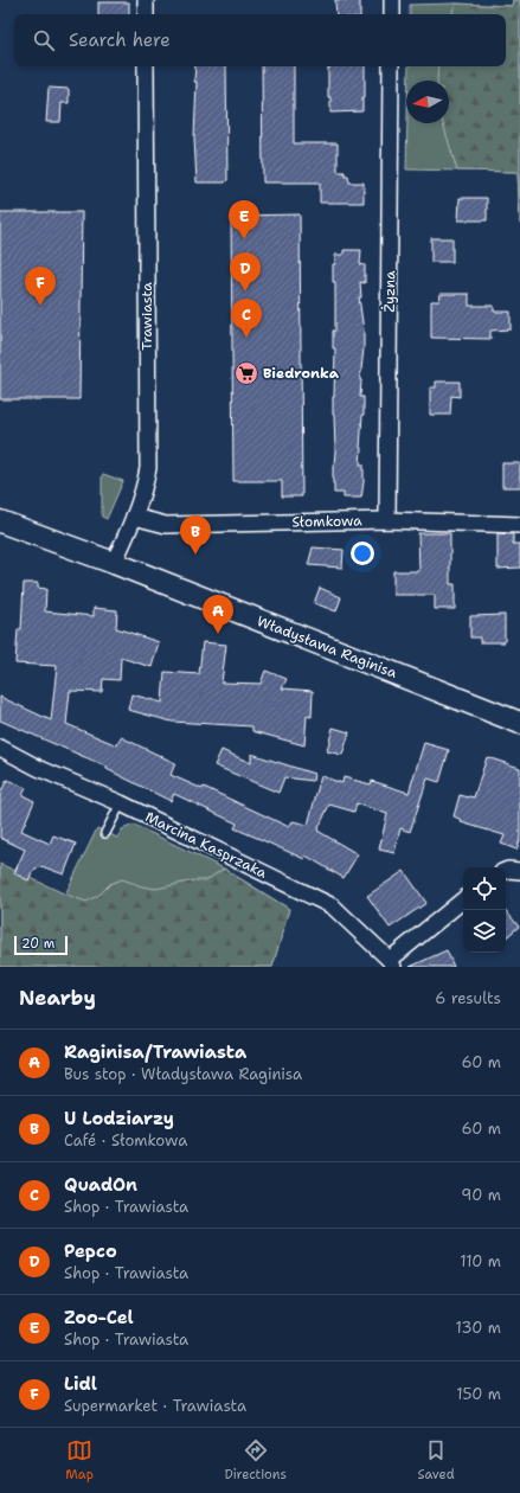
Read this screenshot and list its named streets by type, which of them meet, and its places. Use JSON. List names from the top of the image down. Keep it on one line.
{"streets":{"street":["Żyzna","Trawiasta","Słomkowa","Władysława Raginisa","Marcina Kasprzaka"]},"crossings":[["Żyzna","Słomkowa"],["Trawiasta","Słomkowa"],["Trawiasta","Władysława Raginisa"]],"places":{"supermarket":["Biedronka"]},"scale_bar":"20 m","north":"left","page":{"search":"Search here","pins":["E","D","F","C","B","A"],"scale":"20 m","heading":["Nearby","6 results"],"list":[{"mark":"A","name":"Raginisa/Trawiasta","note":"Bus stop · Władysława Raginisa","value":"60 m"},{"mark":"B","name":"U Lodziarzy","note":"Café · Słomkowa","value":"60 m"},{"mark":"C","name":"QuadOn","note":"Shop · Trawiasta","value":"90 m"},{"mark":"D","name":"Pepco","note":"Shop · Trawiasta","value":"110 m"},{"mark":"E","name":"Zoo-Cel","note":"Shop · Trawiasta","value":"130 m"},{"mark":"F","name":"Lidl","note":"Supermarket · Trawiasta","value":"150 m"}],"nav":["Map","Directions","Saved"]}}
